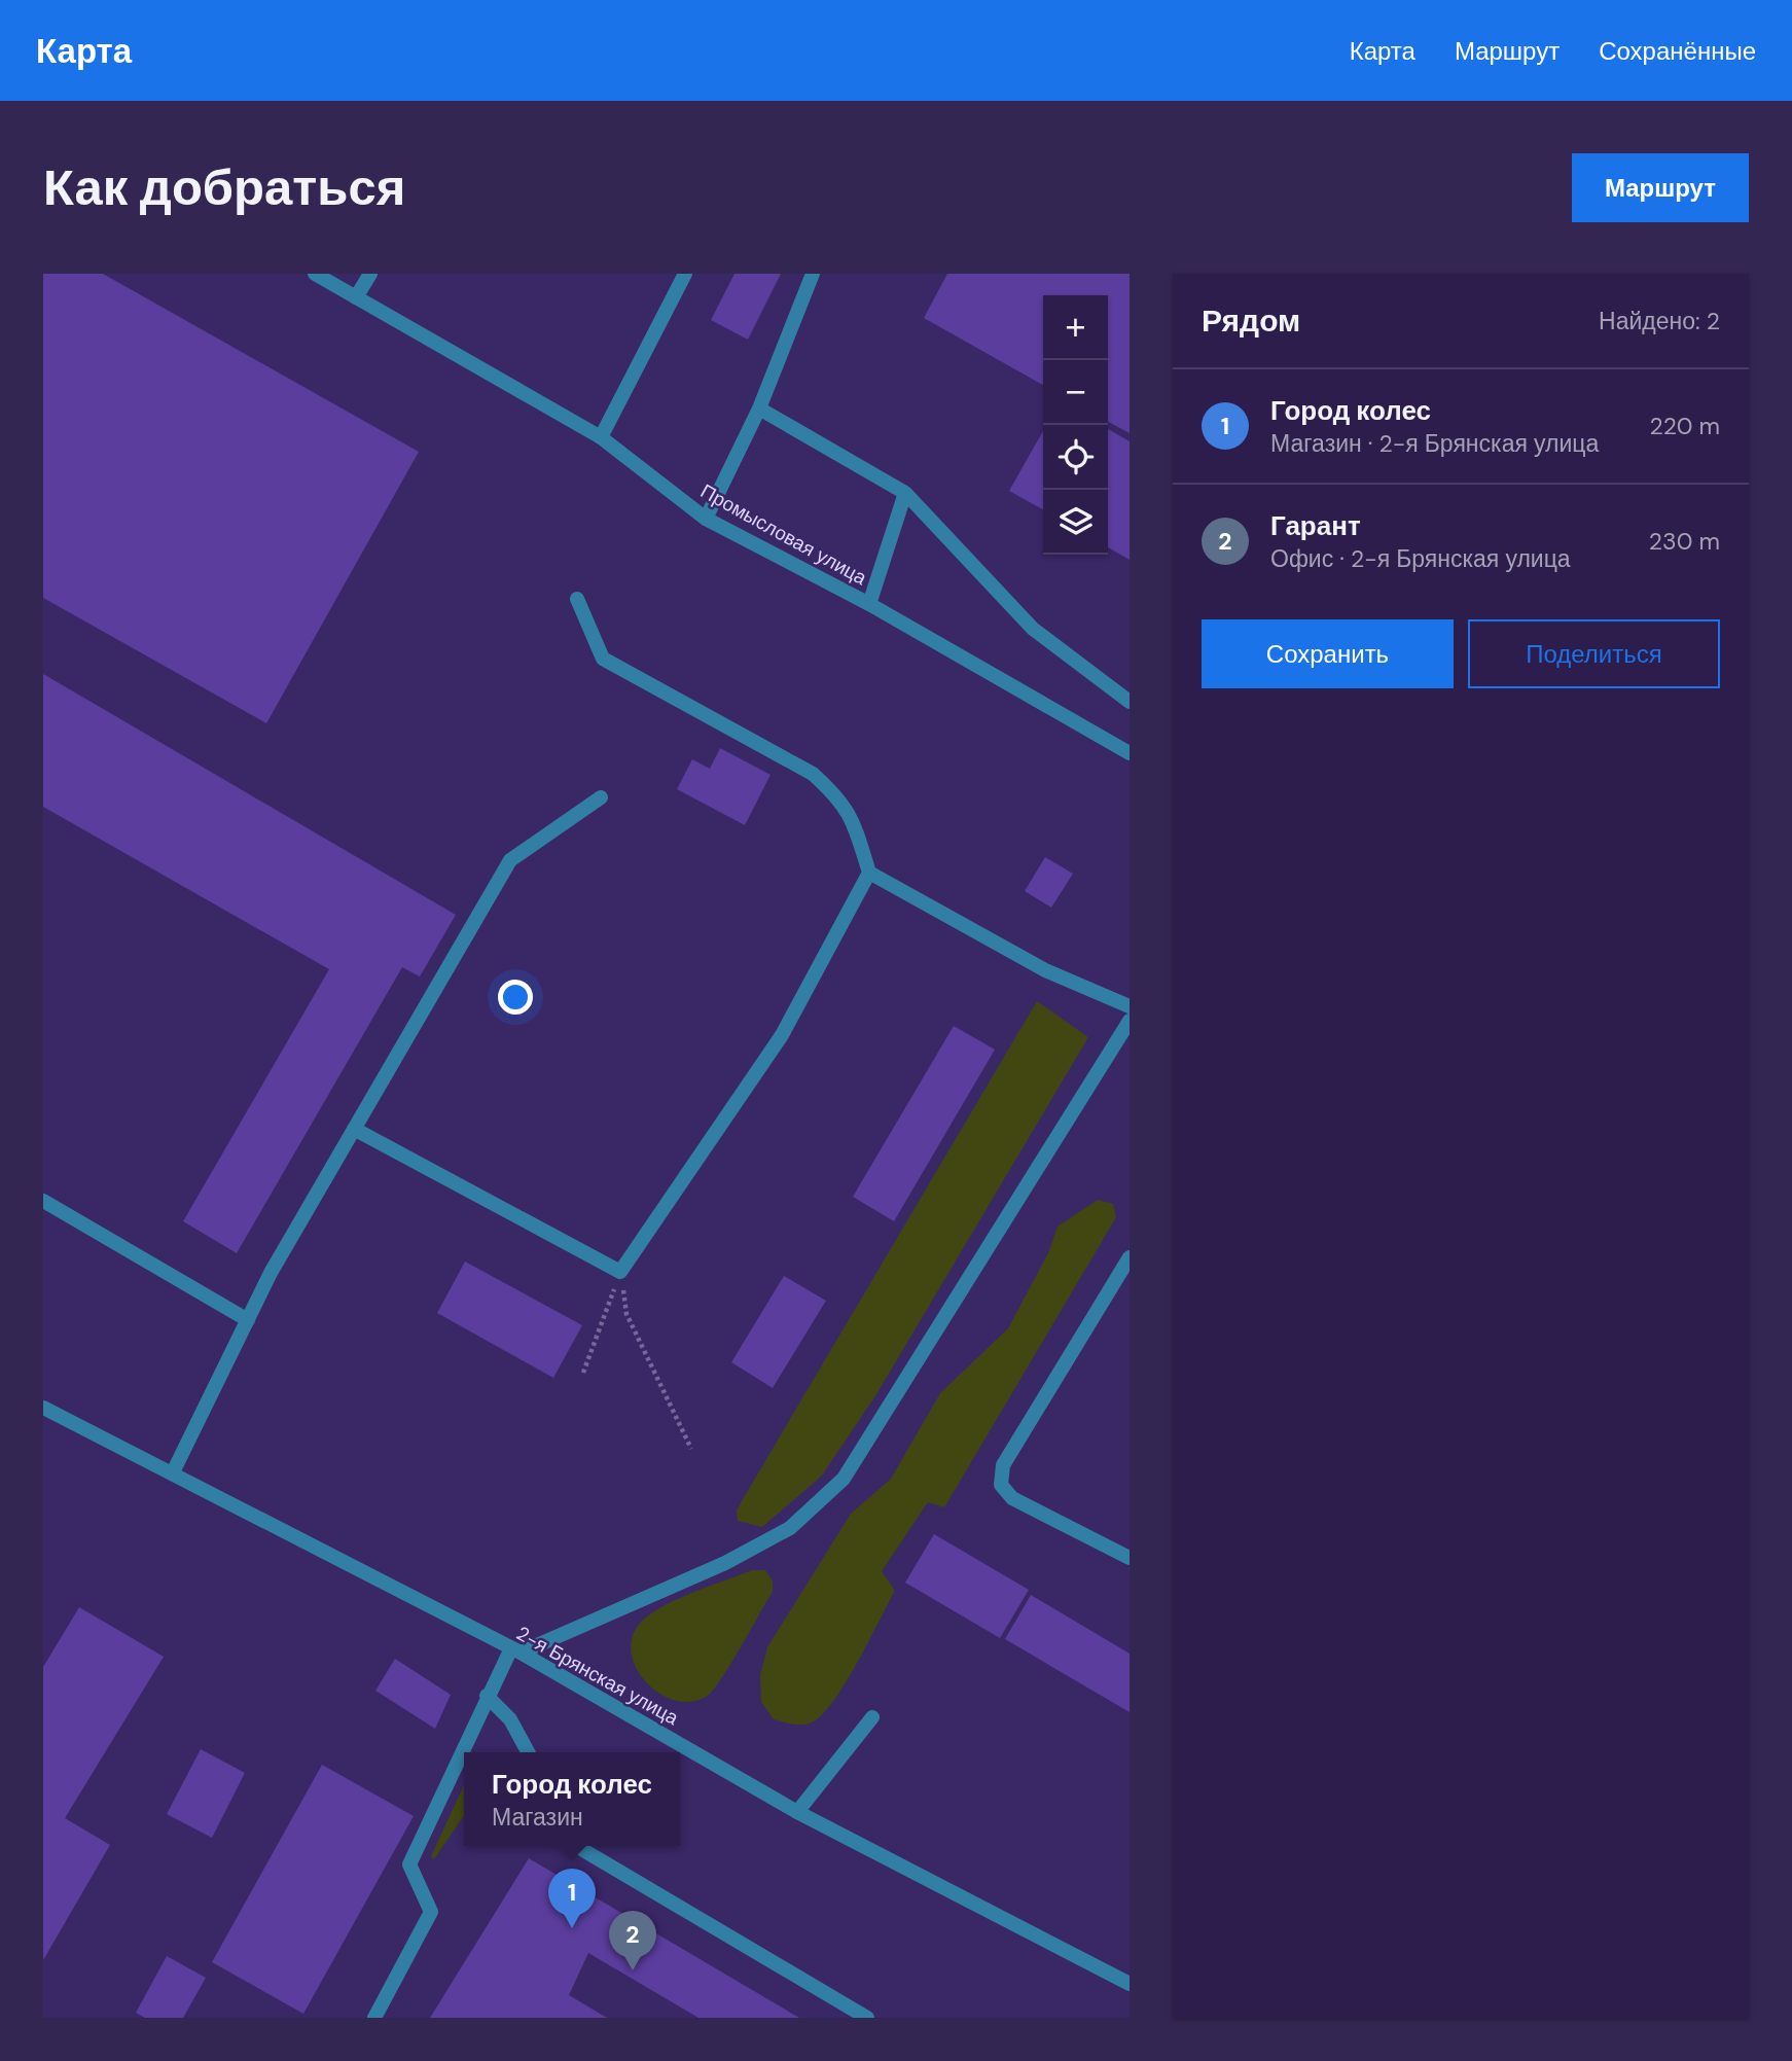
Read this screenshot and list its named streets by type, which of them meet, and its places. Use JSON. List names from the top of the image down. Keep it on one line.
{"streets":{"street":["Промысловая улица","2-я Брянская улица"]},"page":{"header":"Карта","nav":["Карта","Маршрут","Сохранённые"],"buttons":["Маршрут",["Сохранить","Поделиться"]],"title":"Как добраться","heading":["Рядом","Найдено: 2"],"map_buttons":["+","−"],"list":[{"mark":"1","name":"Город колес","note":"Магазин · 2-я Брянская улица","value":"220 m"},{"mark":"2","name":"Гарант","note":"Офис · 2-я Брянская улица","value":"230 m"}],"popup":["Город колес","Магазин"],"pins":["1","2"]}}
